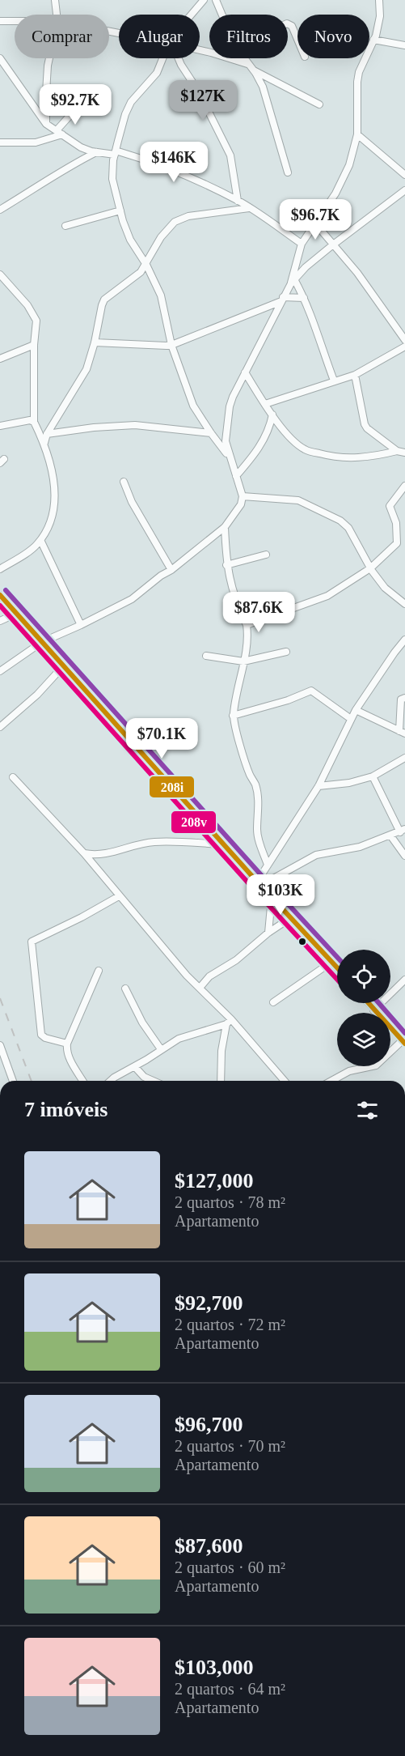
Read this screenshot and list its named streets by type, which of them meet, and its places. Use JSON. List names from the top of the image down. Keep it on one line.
{"lines":["transit line 208i","transit line 208v"],"page":{"chip":["Comprar","Alugar","Filtros","Novo"],"price":["$127K","$92.7K","$146K","$96.7K","$87.6K","$70.1K","$103K"],"heading":"7 imóveis","list":[{"name":"$127,000","note":"2 quartos · 78 m² · Apartamento"},{"name":"$92,700","note":"2 quartos · 72 m² · Apartamento"},{"name":"$96,700","note":"2 quartos · 70 m² · Apartamento"},{"name":"$87,600","note":"2 quartos · 60 m² · Apartamento"},{"name":"$103,000","note":"2 quartos · 64 m² · Apartamento"}]}}
